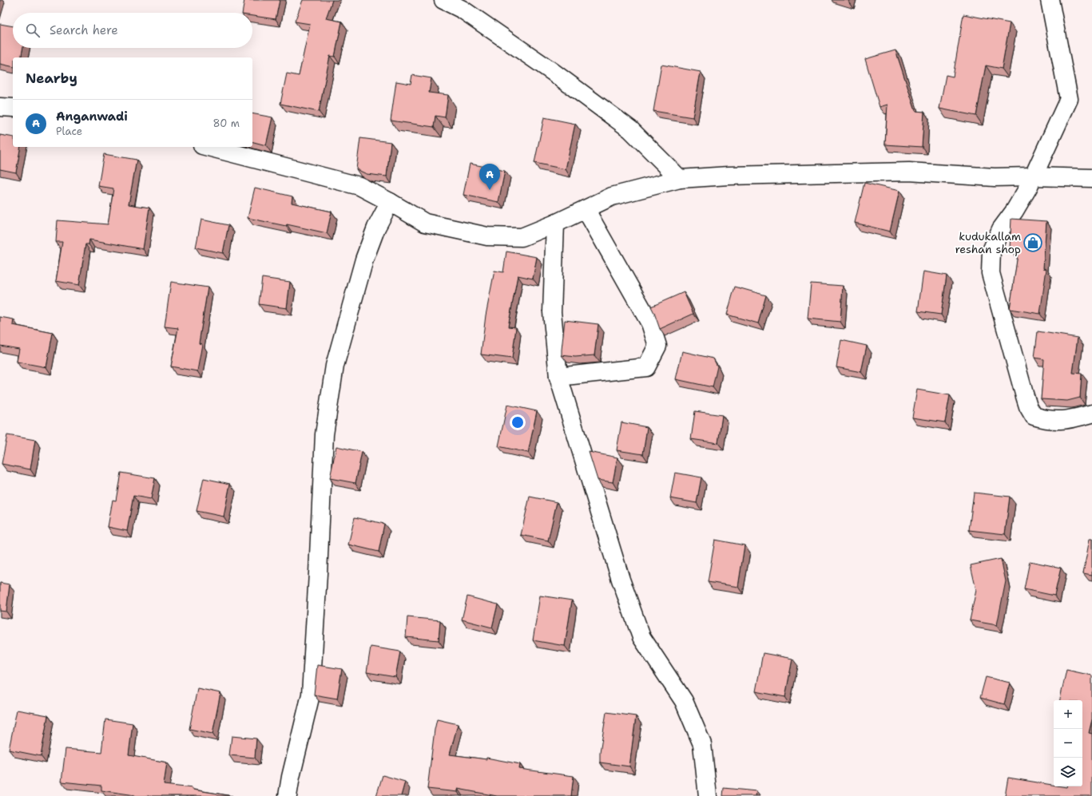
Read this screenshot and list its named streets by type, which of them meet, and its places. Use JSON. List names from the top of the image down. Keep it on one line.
{"places":{"shop":["kudukallam reshan shop"]},"page":{"search":"Search here","heading":"Nearby","list":[{"mark":"A","name":"Anganwadi","note":"Place","value":"80 m"}],"pins":"A","map_buttons":["+","−"]}}
